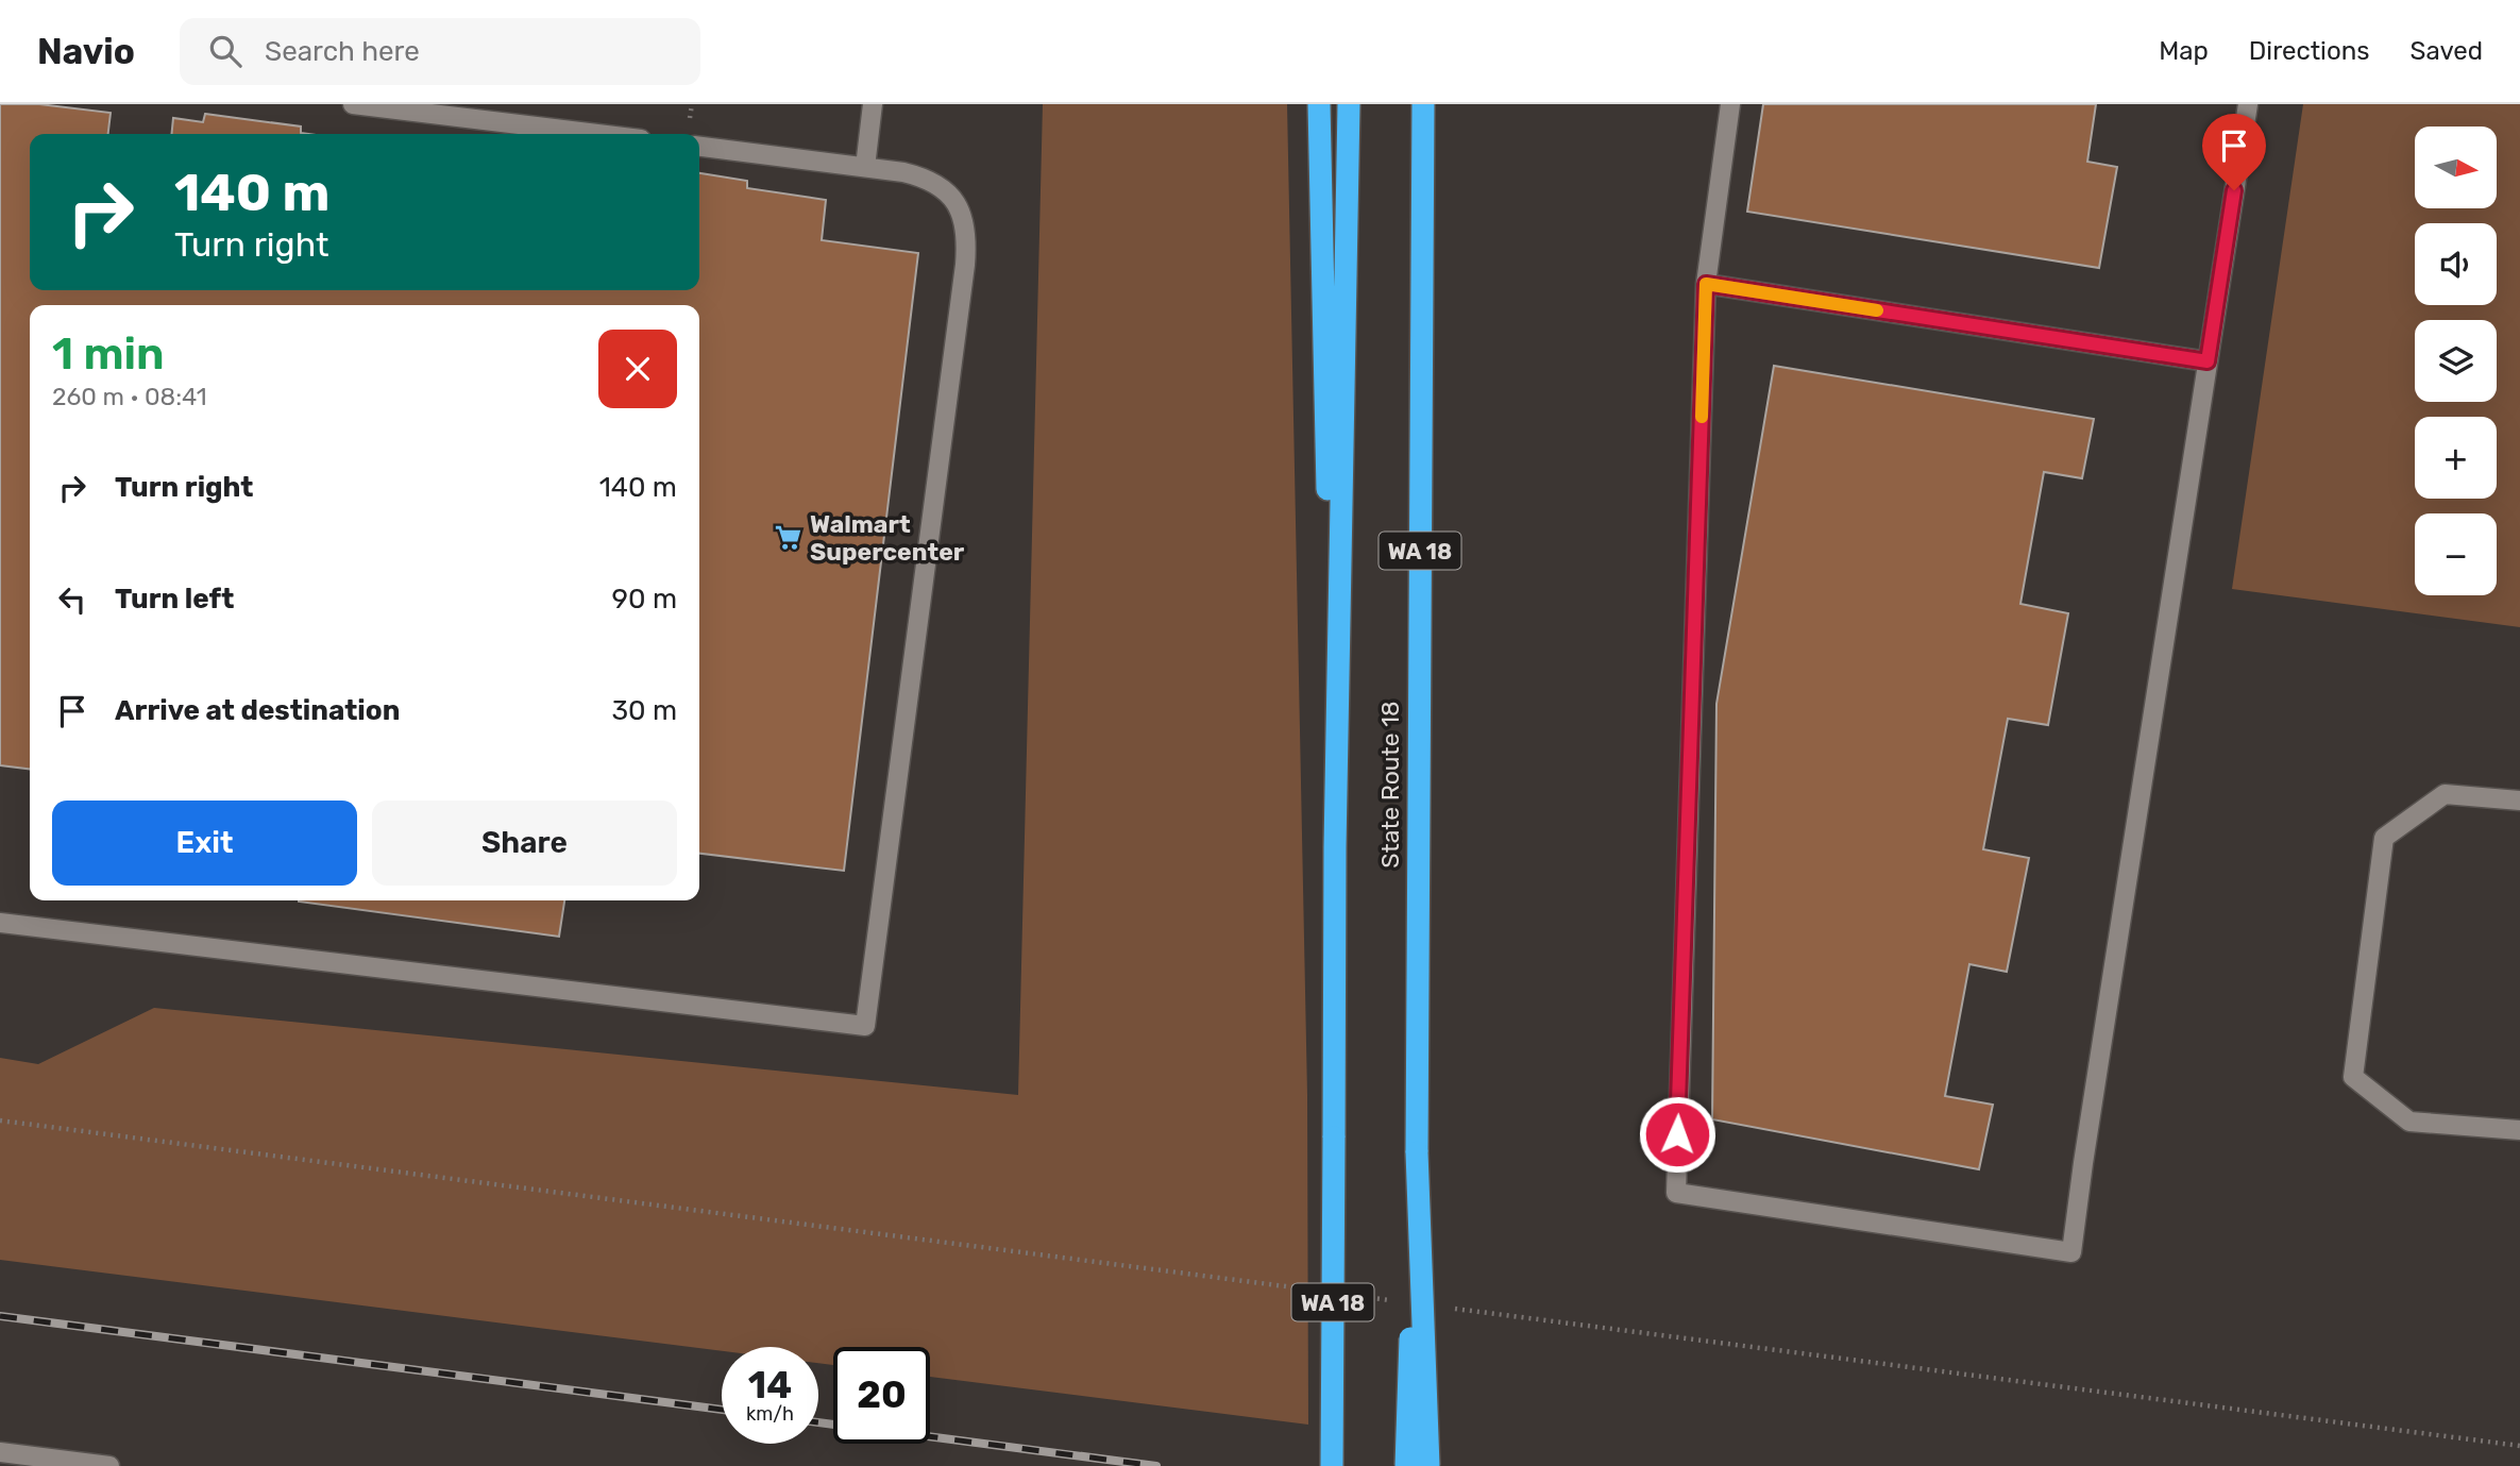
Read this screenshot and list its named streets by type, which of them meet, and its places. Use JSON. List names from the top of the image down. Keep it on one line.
{"streets":{"highway":["WA 18","State Route 18"]},"places":{"supermarket":["Walmart Supercenter"]},"north":"right","page":{"header":"Navio","search":"Search here","nav":["Map","Directions","Saved"],"map_buttons":["+","−"],"turn":["140 m","Turn right"],"heading":["1 min","260 m · 08:41"],"list":[{"name":"Turn right","value":"140 m"},{"name":"Turn left","value":"90 m"},{"name":"Arrive at destination","value":"30 m"}],"buttons":["Exit","Share"],"speed":"14 km/h","limit":"20"}}
